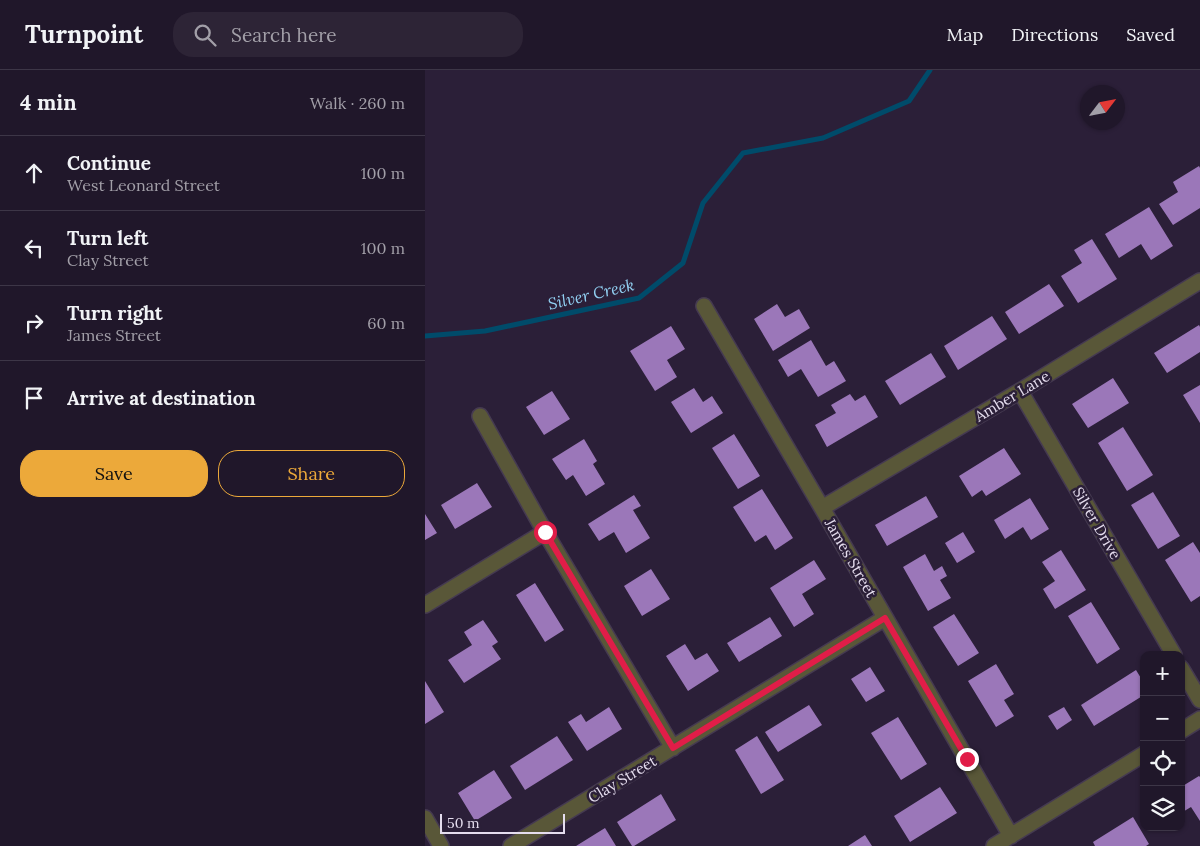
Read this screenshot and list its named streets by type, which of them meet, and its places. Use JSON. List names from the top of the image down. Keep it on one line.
{"streets":{"street":["Amber Lane","Silver Drive","James Street","Clay Street"]},"crossings":[["Amber Lane","Silver Drive"],["Amber Lane","James Street"],["James Street","Clay Street"]],"water":["Silver Creek"],"scale_bar":"50 m","north":"top right","page":{"header":"Turnpoint","search":"Search here","nav":["Map","Directions","Saved"],"heading":["4 min","Walk · 260 m"],"list":[["Continue","West Leonard Street","100 m"],["Turn left","Clay Street","100 m"],["Turn right","James Street","60 m"],"Arrive at destination"],"buttons":["Save","Share"],"map_buttons":["+","−"],"scale":"50 m"}}
